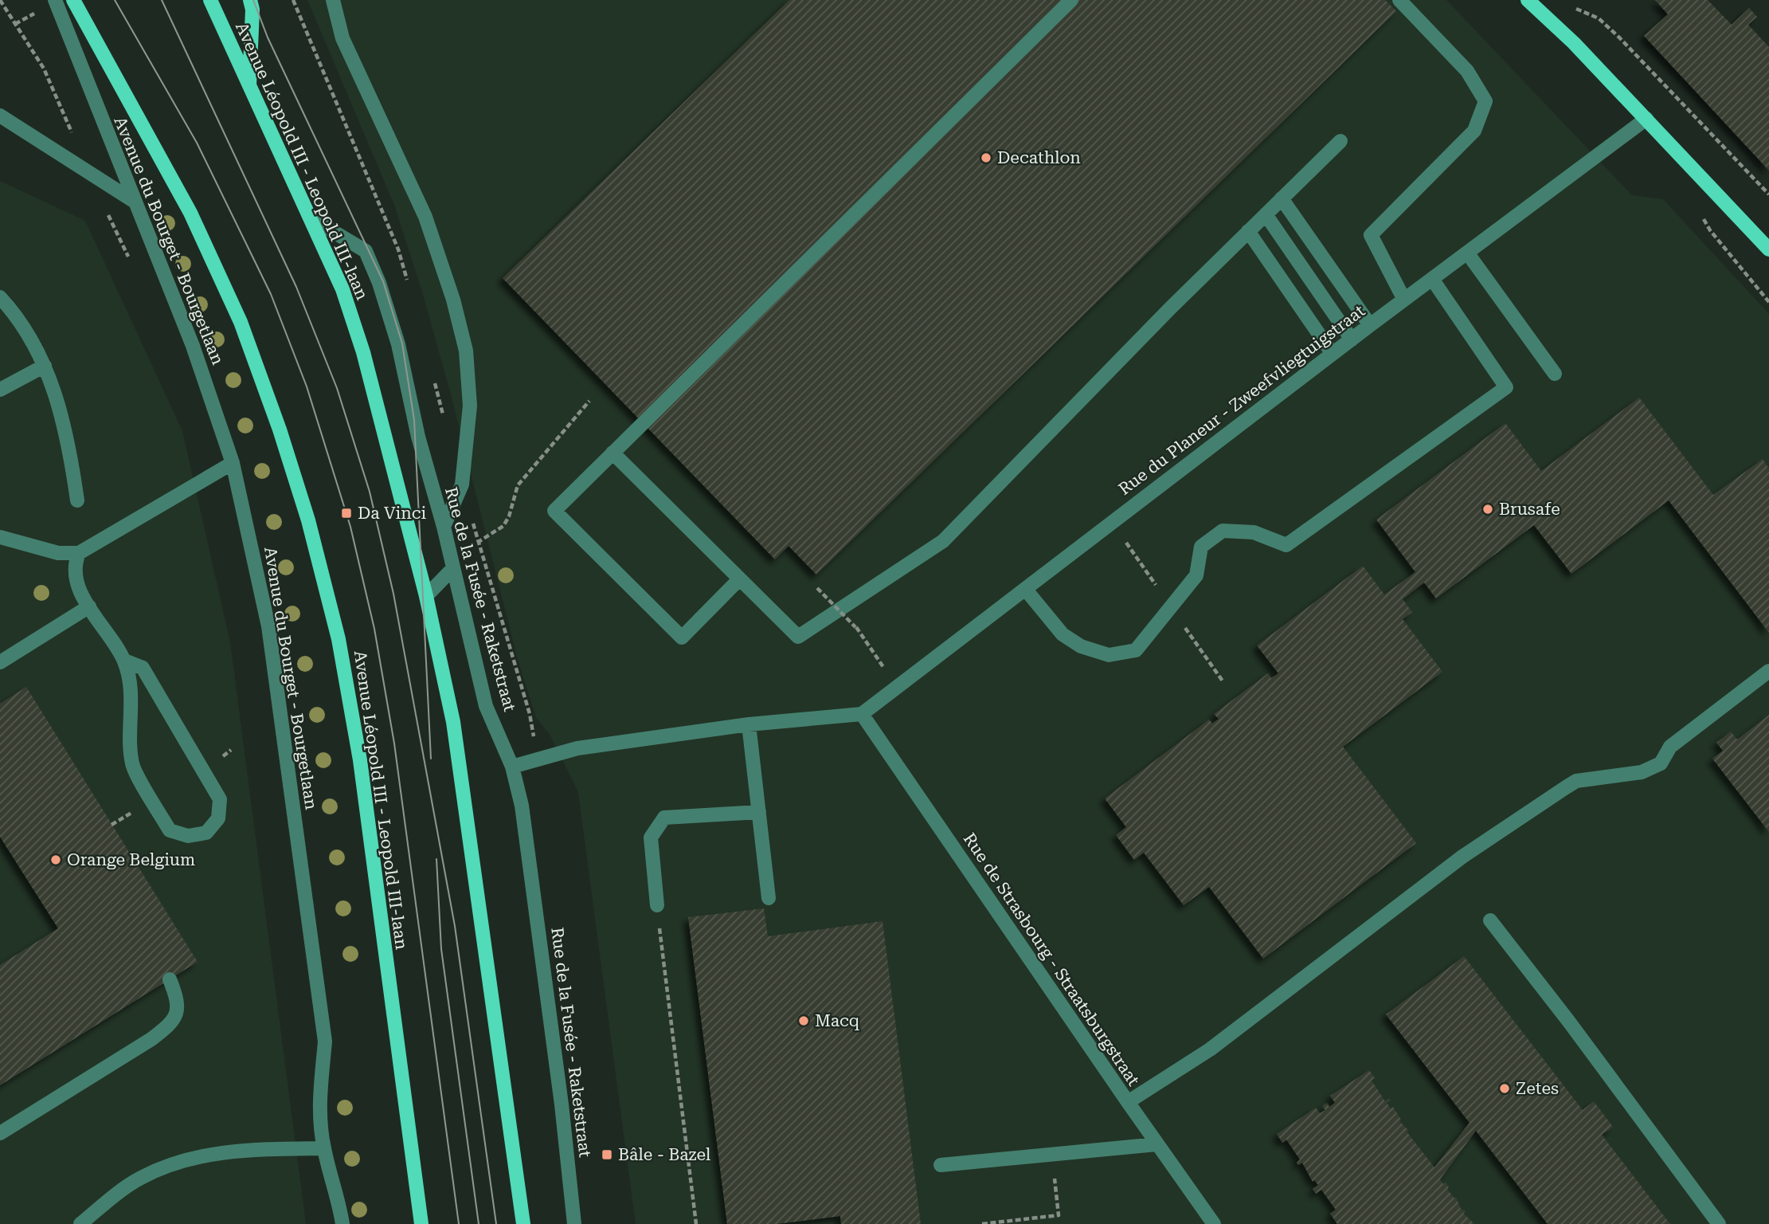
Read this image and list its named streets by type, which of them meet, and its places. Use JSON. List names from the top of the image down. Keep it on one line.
{"streets":{"main road":["Avenue Léopold III - Leopold III-laan"],"street":["Avenue du Bourget - Bourgetlaan","Rue du Planeur - Zweefvliegtuigstraat","Rue de la Fusée - Raketstraat","Rue de Strasbourg - Straatsburgstraat"]},"crossings":[["Avenue Léopold III - Leopold III-laan","Rue de la Fusée - Raketstraat"],["Rue du Planeur - Zweefvliegtuigstraat","Rue de Strasbourg - Straatsburgstraat"]],"places":{"other":["Decathlon","Brusafe","Orange Belgium","Macq","Zetes"],"transit":["Da Vinci","Bâle - Bazel"]}}
